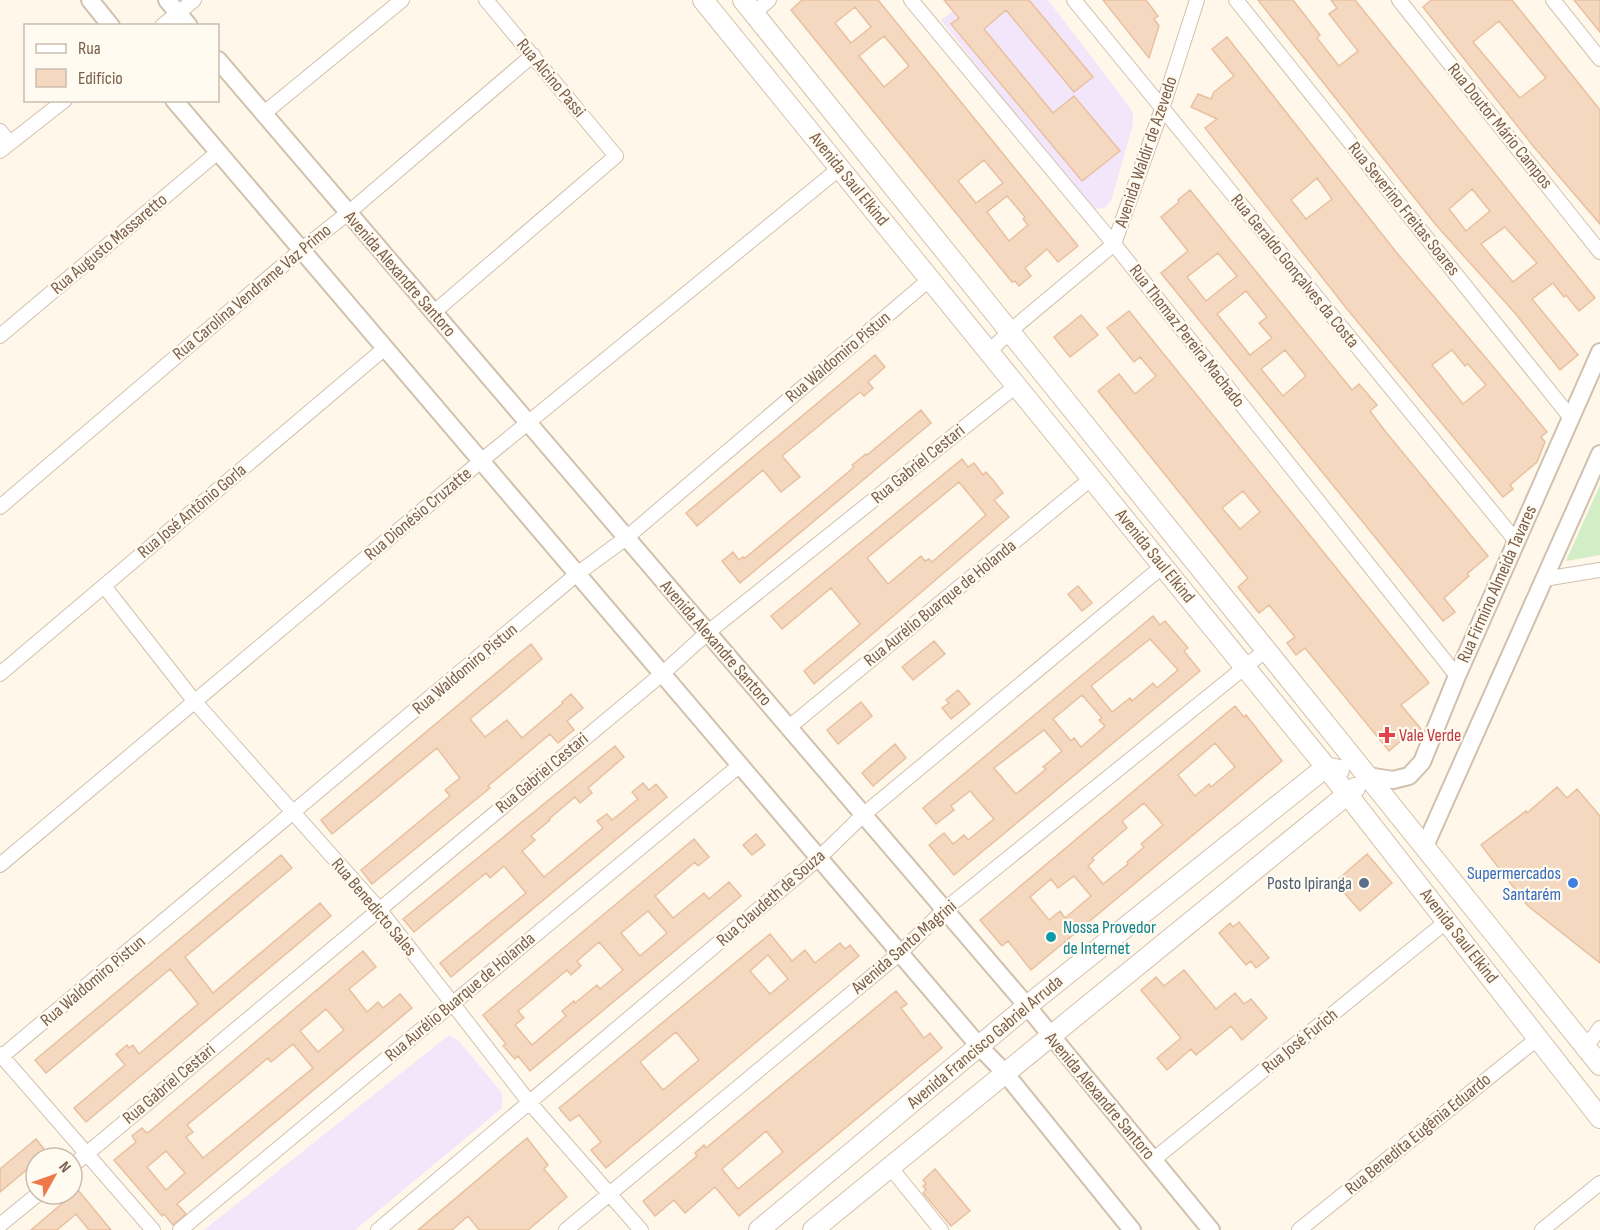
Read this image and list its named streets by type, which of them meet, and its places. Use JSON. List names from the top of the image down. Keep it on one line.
{"streets":{"main road":["Avenida Saul Elkind","Avenida Francisco Gabriel Arruda"],"street":["Rua Alcino Passi","Rua Doutor Mário Campos","Avenida Waldir de Azevedo","Rua Severino Freitas Soares","Rua Augusto Massaretto","Rua Geraldo Gonçalves da Costa","Avenida Alexandre Santoro","Rua Carolina Vendrame Vaz Primo","Rua Thomaz Pereira Machado","Rua Waldomiro Pistun","Rua Gabriel Cestari","Rua José Antônio Gorla","Rua Dionésio Cruzatte","Rua Firmino Almeida Tavares","Rua Aurélio Buarque de Holanda","Rua Claudeth de Souza","Rua Benedicto Sales","Avenida Santo Magrini","Rua José Furich","Rua Benedita Eugênia Eduardo"]},"crossings":[["Rua Alcino Passi","Avenida Alexandre Santoro"],["Rua Alcino Passi","Rua Carolina Vendrame Vaz Primo"],["Avenida Waldir de Azevedo","Avenida Saul Elkind"],["Avenida Waldir de Azevedo","Rua Geraldo Gonçalves da Costa"],["Avenida Waldir de Azevedo","Rua Thomaz Pereira Machado"],["Avenida Saul Elkind","Rua Waldomiro Pistun"],["Avenida Saul Elkind","Rua Gabriel Cestari"],["Avenida Saul Elkind","Rua Dionésio Cruzatte"],["Avenida Saul Elkind","Rua Firmino Almeida Tavares"],["Avenida Saul Elkind","Rua Aurélio Buarque de Holanda"],["Avenida Saul Elkind","Rua Claudeth de Souza"],["Avenida Saul Elkind","Avenida Santo Magrini"],["Avenida Saul Elkind","Rua José Furich"],["Avenida Saul Elkind","Avenida Francisco Gabriel Arruda"],["Avenida Saul Elkind","Rua Benedita Eugênia Eduardo"],["Rua Severino Freitas Soares","Rua Firmino Almeida Tavares"],["Rua Geraldo Gonçalves da Costa","Rua Firmino Almeida Tavares"],["Avenida Alexandre Santoro","Rua Carolina Vendrame Vaz Primo"],["Avenida Alexandre Santoro","Rua Waldomiro Pistun"],["Avenida Alexandre Santoro","Rua Gabriel Cestari"],["Avenida Alexandre Santoro","Rua Dionésio Cruzatte"],["Avenida Alexandre Santoro","Rua Aurélio Buarque de Holanda"],["Avenida Alexandre Santoro","Rua Claudeth de Souza"],["Avenida Alexandre Santoro","Avenida Santo Magrini"],["Avenida Alexandre Santoro","Rua José Furich"],["Avenida Alexandre Santoro","Avenida Francisco Gabriel Arruda"],["Rua Thomaz Pereira Machado","Rua Firmino Almeida Tavares"],["Rua Waldomiro Pistun","Rua Benedicto Sales"],["Rua Gabriel Cestari","Rua Benedicto Sales"],["Rua José Antônio Gorla","Rua Benedicto Sales"],["Rua Dionésio Cruzatte","Rua Benedicto Sales"],["Rua Firmino Almeida Tavares","Avenida Francisco Gabriel Arruda"],["Rua Aurélio Buarque de Holanda","Rua Benedicto Sales"],["Rua Claudeth de Souza","Rua Benedicto Sales"],["Rua Benedicto Sales","Avenida Santo Magrini"]],"places":{"health":["Vale Verde"],"other":["Posto Ipiranga","Supermercados Santarém","Nossa Provedor de Internet"]},"legend":["Rua","Edifício"],"north":"top right"}
